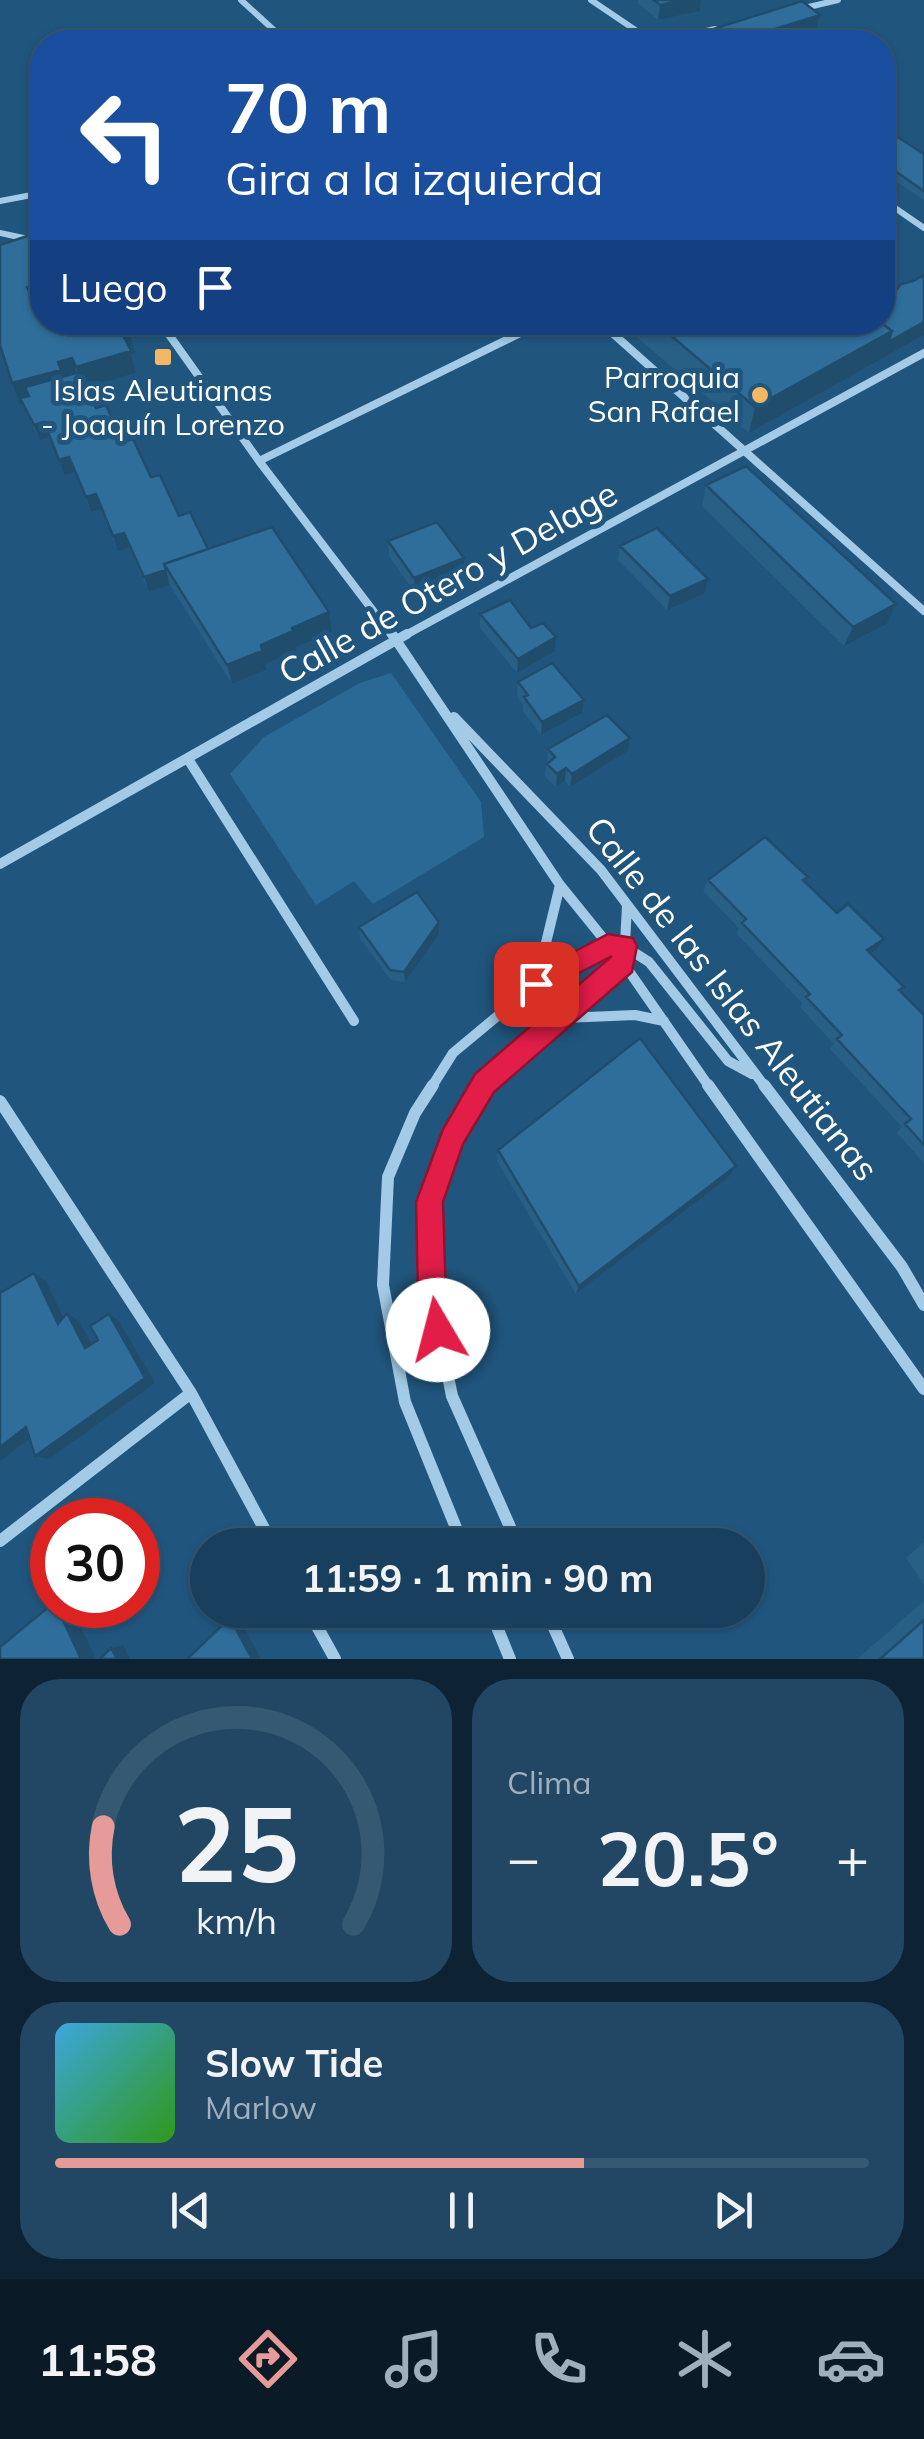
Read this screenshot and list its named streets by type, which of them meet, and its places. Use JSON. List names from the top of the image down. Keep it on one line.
{"streets":{"street":["Calle de Otero y Delage","Calle de las Islas Aleutianas"]},"crossings":[["Calle de Otero y Delage","Calle de las Islas Aleutianas"]],"places":{"transit":["Islas Aleutianas - Joaquín Lorenzo"],"other":["Parroquia San Rafael"]},"page":{"turn":["70 m","Gira a la izquierda"],"then":"Luego","limit":"30","trip":"11:59 · 1 min · 90 m","tile":"Clima","heat":["−","20.5°","+"],"song":["Slow Tide","Marlow"],"tabs":"11:58","gauge":["25","km/h"]}}
